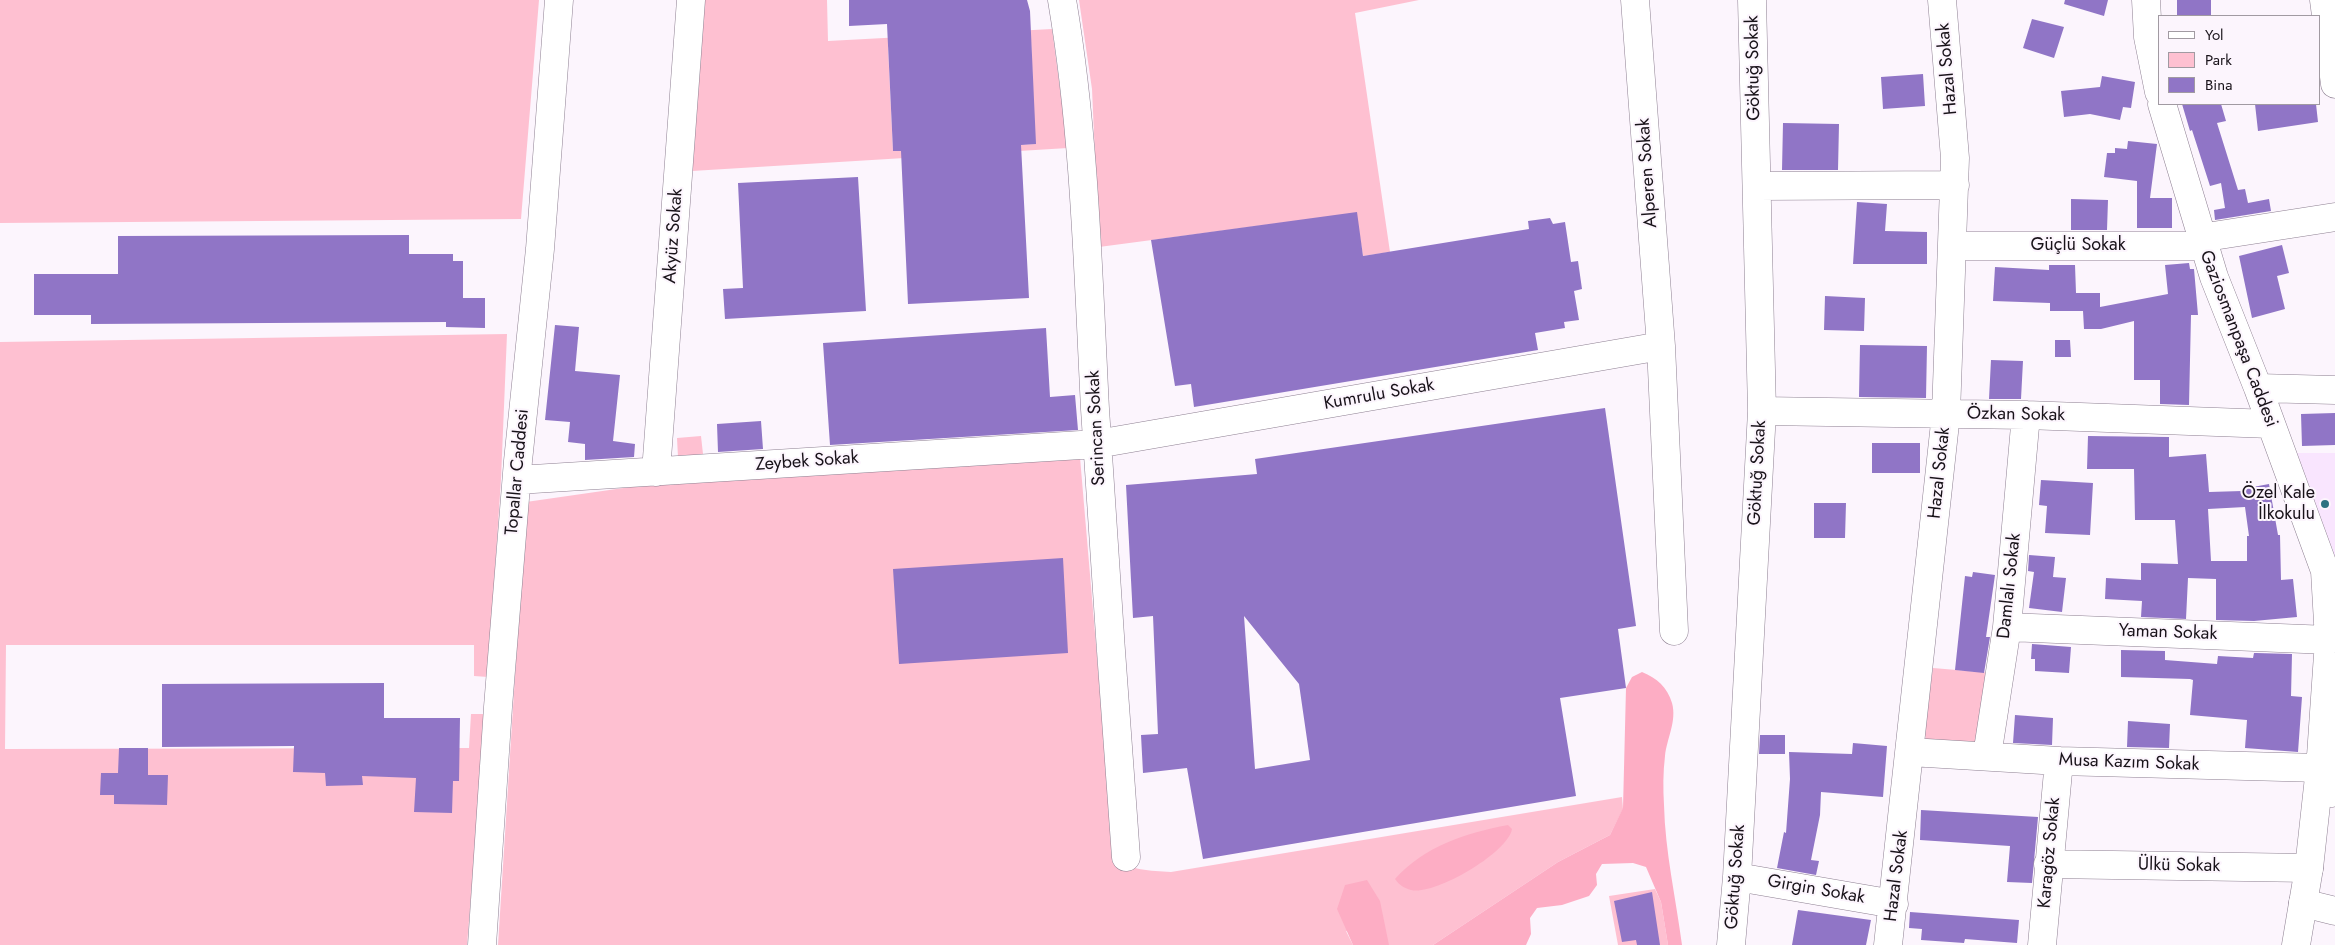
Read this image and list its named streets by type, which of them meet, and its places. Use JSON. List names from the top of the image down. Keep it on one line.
{"streets":{"street":["Göktuğ Sokak","Hazal Sokak","Alperen Sokak","Akyüz Sokak","Güçlü Sokak","Gaziosmanpaşa Caddesi","Kumrulu Sokak","Özkan Sokak","Serincan Sokak","Zeybek Sokak","Topallar Caddesi","Damlalı Sokak","Yaman Sokak","Musa Kazım Sokak","Karagöz Sokak","Ülkü Sokak","Girgin Sokak"]},"crossings":[["Göktuğ Sokak","Özkan Sokak"],["Göktuğ Sokak","Girgin Sokak"],["Hazal Sokak","Güçlü Sokak"],["Hazal Sokak","Özkan Sokak"],["Hazal Sokak","Musa Kazım Sokak"],["Hazal Sokak","Girgin Sokak"],["Alperen Sokak","Kumrulu Sokak"],["Akyüz Sokak","Zeybek Sokak"],["Güçlü Sokak","Gaziosmanpaşa Caddesi"],["Gaziosmanpaşa Caddesi","Özkan Sokak"],["Gaziosmanpaşa Caddesi","Yaman Sokak"],["Gaziosmanpaşa Caddesi","Musa Kazım Sokak"],["Kumrulu Sokak","Serincan Sokak"],["Kumrulu Sokak","Zeybek Sokak"],["Özkan Sokak","Damlalı Sokak"],["Serincan Sokak","Zeybek Sokak"],["Zeybek Sokak","Topallar Caddesi"],["Damlalı Sokak","Yaman Sokak"],["Damlalı Sokak","Musa Kazım Sokak"],["Musa Kazım Sokak","Karagöz Sokak"],["Karagöz Sokak","Ülkü Sokak"]],"places":["Özel Kale İlkokulu"],"legend":["Yol","Park","Bina"]}
